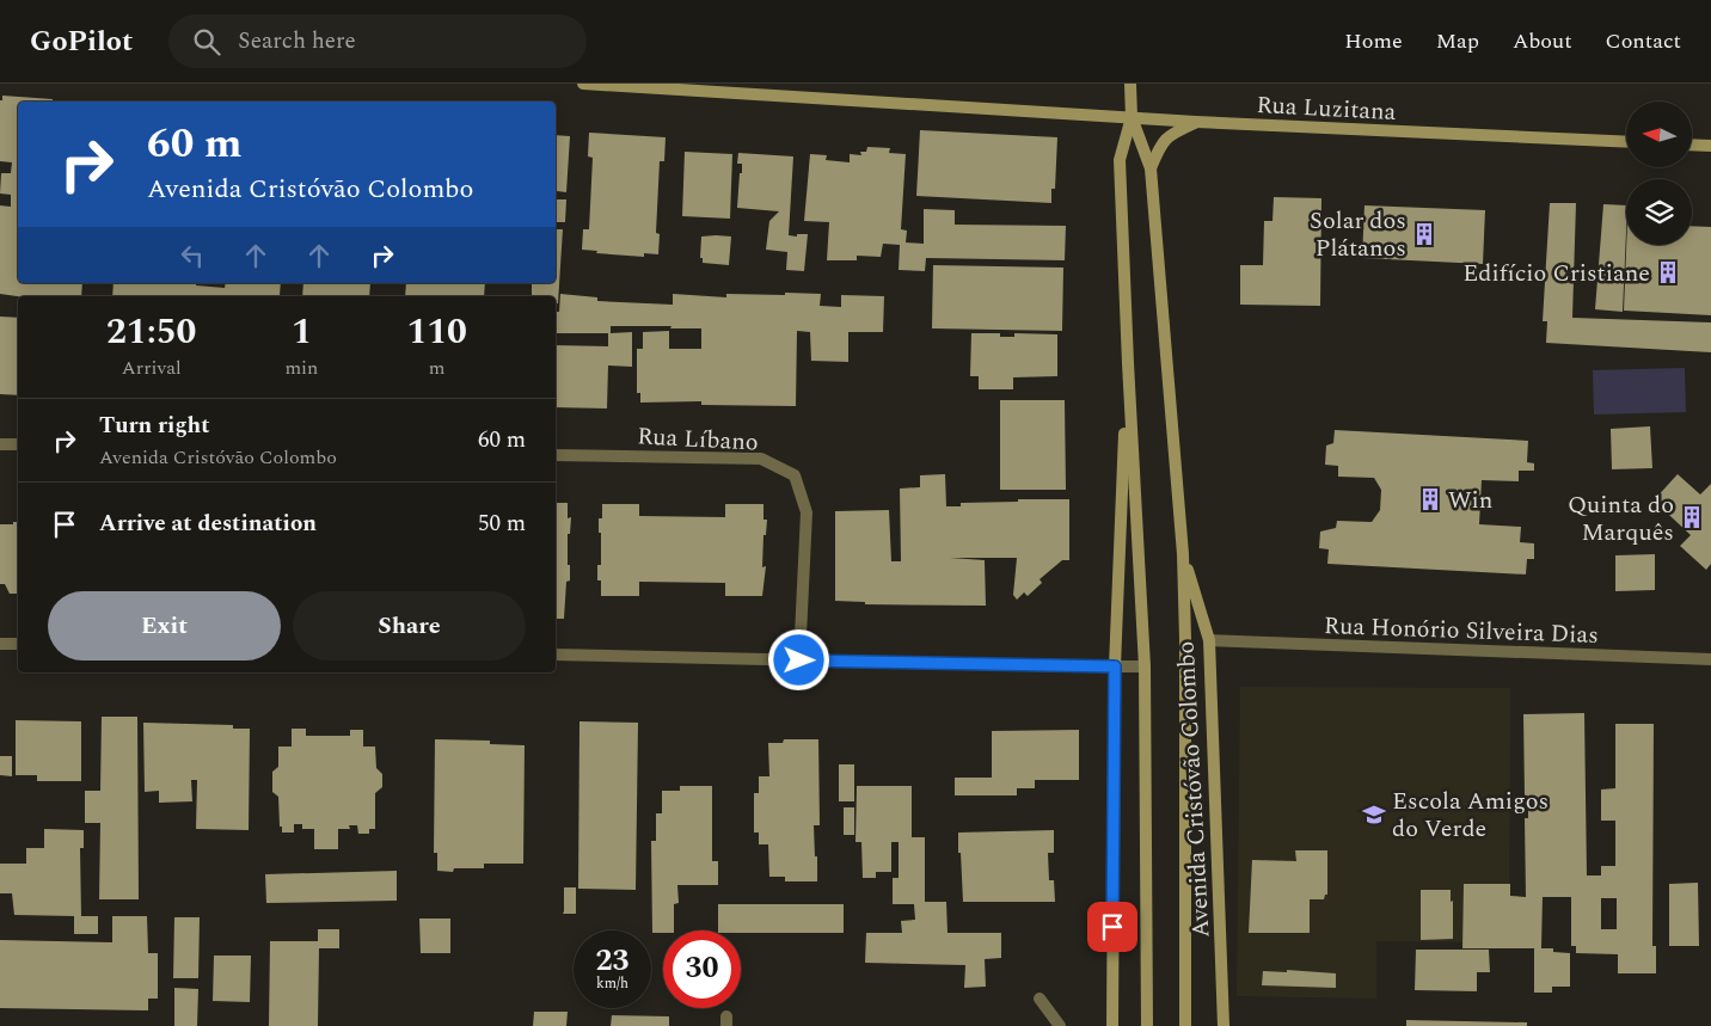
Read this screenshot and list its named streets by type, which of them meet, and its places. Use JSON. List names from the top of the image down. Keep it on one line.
{"streets":{"main road":["Rua Luzitana","Avenida Cristóvão Colombo"],"street":["Rua Líbano","Rua Honório Silveira Dias"]},"crossings":[["Rua Luzitana","Avenida Cristóvão Colombo"],["Rua Honório Silveira Dias","Avenida Cristóvão Colombo"]],"places":{"building":["Solar dos Plátanos","Edifício Cristiane","Win","Quinta do Marquês"],"school or university":["Escola Amigos do Verde"]},"north":"left","page":{"header":"GoPilot","search":"Search here","nav":["Home","Map","About","Contact"],"turn":["60 m","Avenida Cristóvão Colombo"],"eta":["21:50","Arrival","1","min","110","m"],"list":[{"name":"Turn right","note":"Avenida Cristóvão Colombo","value":"60 m"},{"name":"Arrive at destination","value":"50 m"}],"buttons":["Exit","Share"],"speed":"23 km/h","limit":"30"}}
